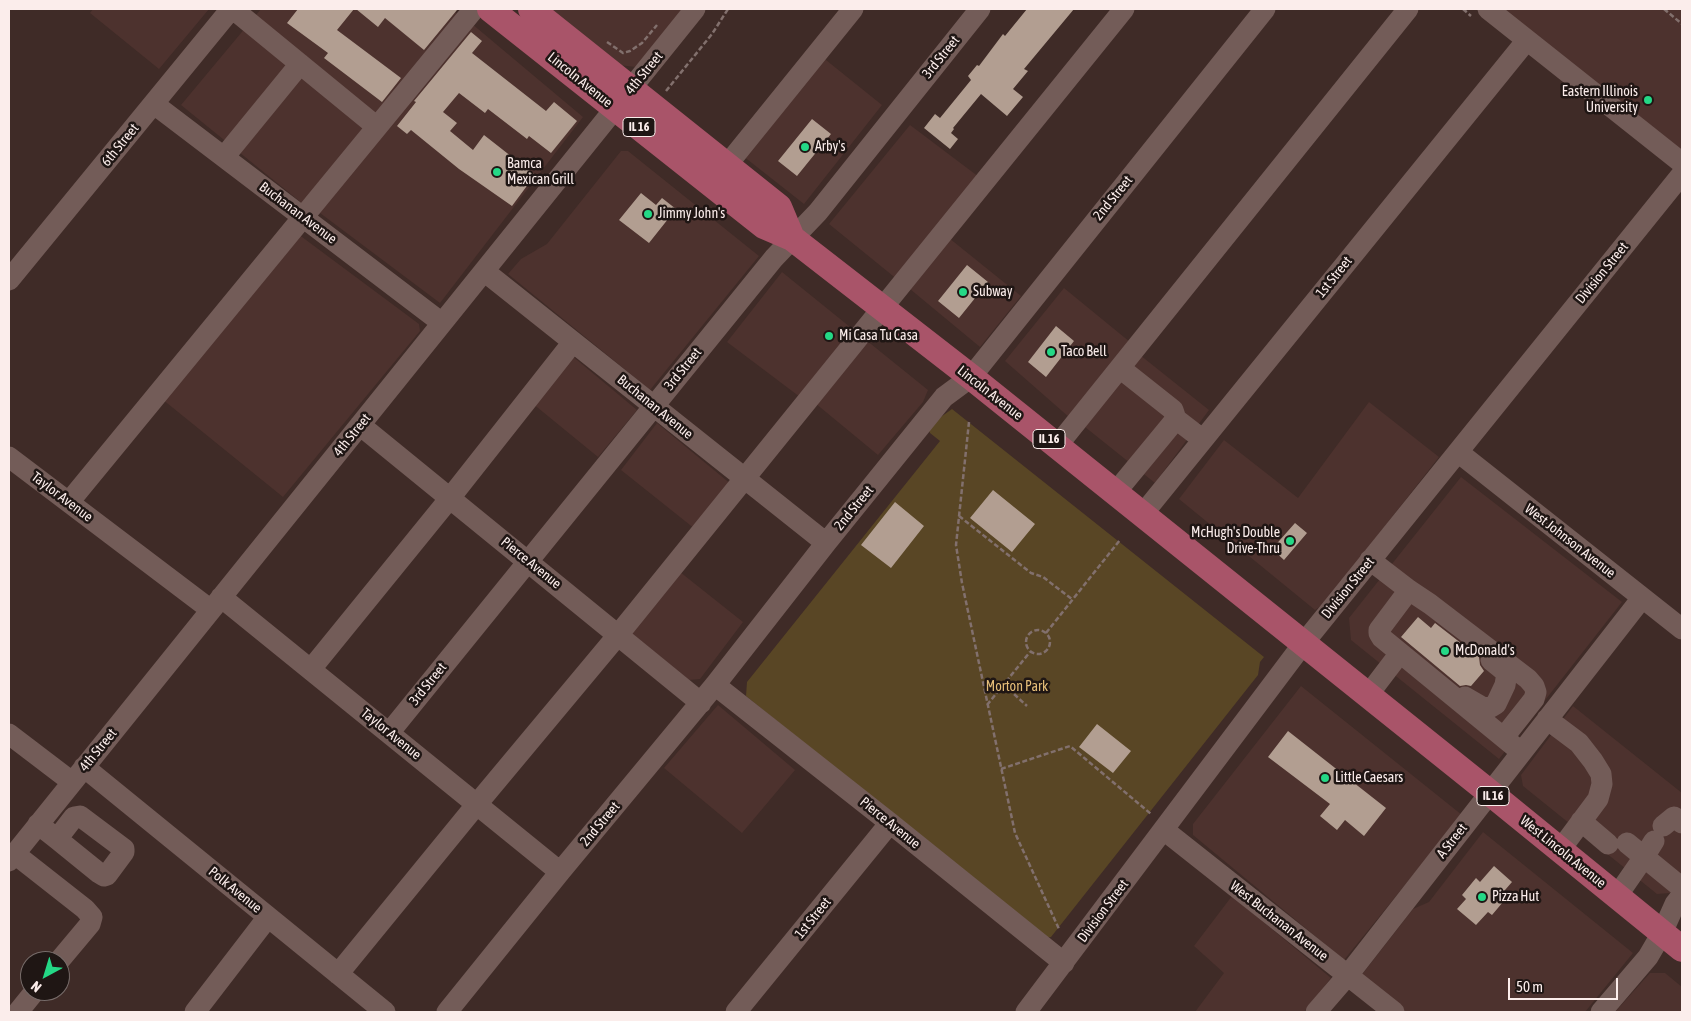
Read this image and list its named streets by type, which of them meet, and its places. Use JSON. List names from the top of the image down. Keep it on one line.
{"streets":{"main road":["Lincoln Avenue","IL 16","West Lincoln Avenue"],"street":["3rd Street","4th Street","6th Street","2nd Street","Buchanan Avenue","Division Street","1st Street","Taylor Avenue","West Johnson Avenue","Pierce Avenue","A Street","Polk Avenue","West Buchanan Avenue"]},"crossings":[["3rd Street","Lincoln Avenue"],["3rd Street","Buchanan Avenue"],["3rd Street","Taylor Avenue"],["3rd Street","Pierce Avenue"],["4th Street","Lincoln Avenue"],["4th Street","Buchanan Avenue"],["4th Street","Taylor Avenue"],["4th Street","Pierce Avenue"],["4th Street","Polk Avenue"],["Lincoln Avenue","2nd Street"],["Lincoln Avenue","Division Street"],["Lincoln Avenue","1st Street"],["Lincoln Avenue","West Lincoln Avenue"],["6th Street","Buchanan Avenue"],["2nd Street","Buchanan Avenue"],["2nd Street","Taylor Avenue"],["2nd Street","Pierce Avenue"],["Division Street","West Johnson Avenue"],["Division Street","Pierce Avenue"],["Division Street","West Lincoln Avenue"],["Division Street","West Buchanan Avenue"],["1st Street","Pierce Avenue"],["West Johnson Avenue","A Street"],["A Street","West Lincoln Avenue"],["A Street","West Buchanan Avenue"]],"parks":["Morton Park"],"places":["Eastern Illinois University","Arby's","Bamca Mexican Grill","Jimmy John's","Subway","Mi Casa Tu Casa","Taco Bell","McHugh's Double Drive-Thru","McDonald's","Little Caesars","Pizza Hut"],"scale_bar":"50 m","north":"bottom left"}
